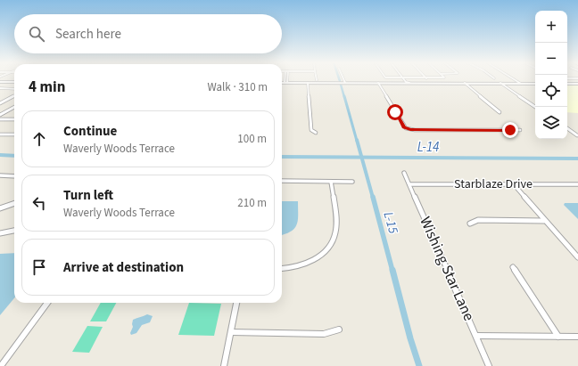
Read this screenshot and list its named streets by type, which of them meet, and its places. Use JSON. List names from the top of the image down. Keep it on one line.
{"streets":{"street":["Starblaze Drive","Wishing Star Lane"]},"crossings":[["Starblaze Drive","Wishing Star Lane"]],"water":["L-14","L-15"],"page":{"map_buttons":["+","−"],"search":"Search here","heading":["4 min","Walk · 310 m"],"list":[["Continue","Waverly Woods Terrace","100 m"],["Turn left","Waverly Woods Terrace","210 m"],"Arrive at destination"]}}
